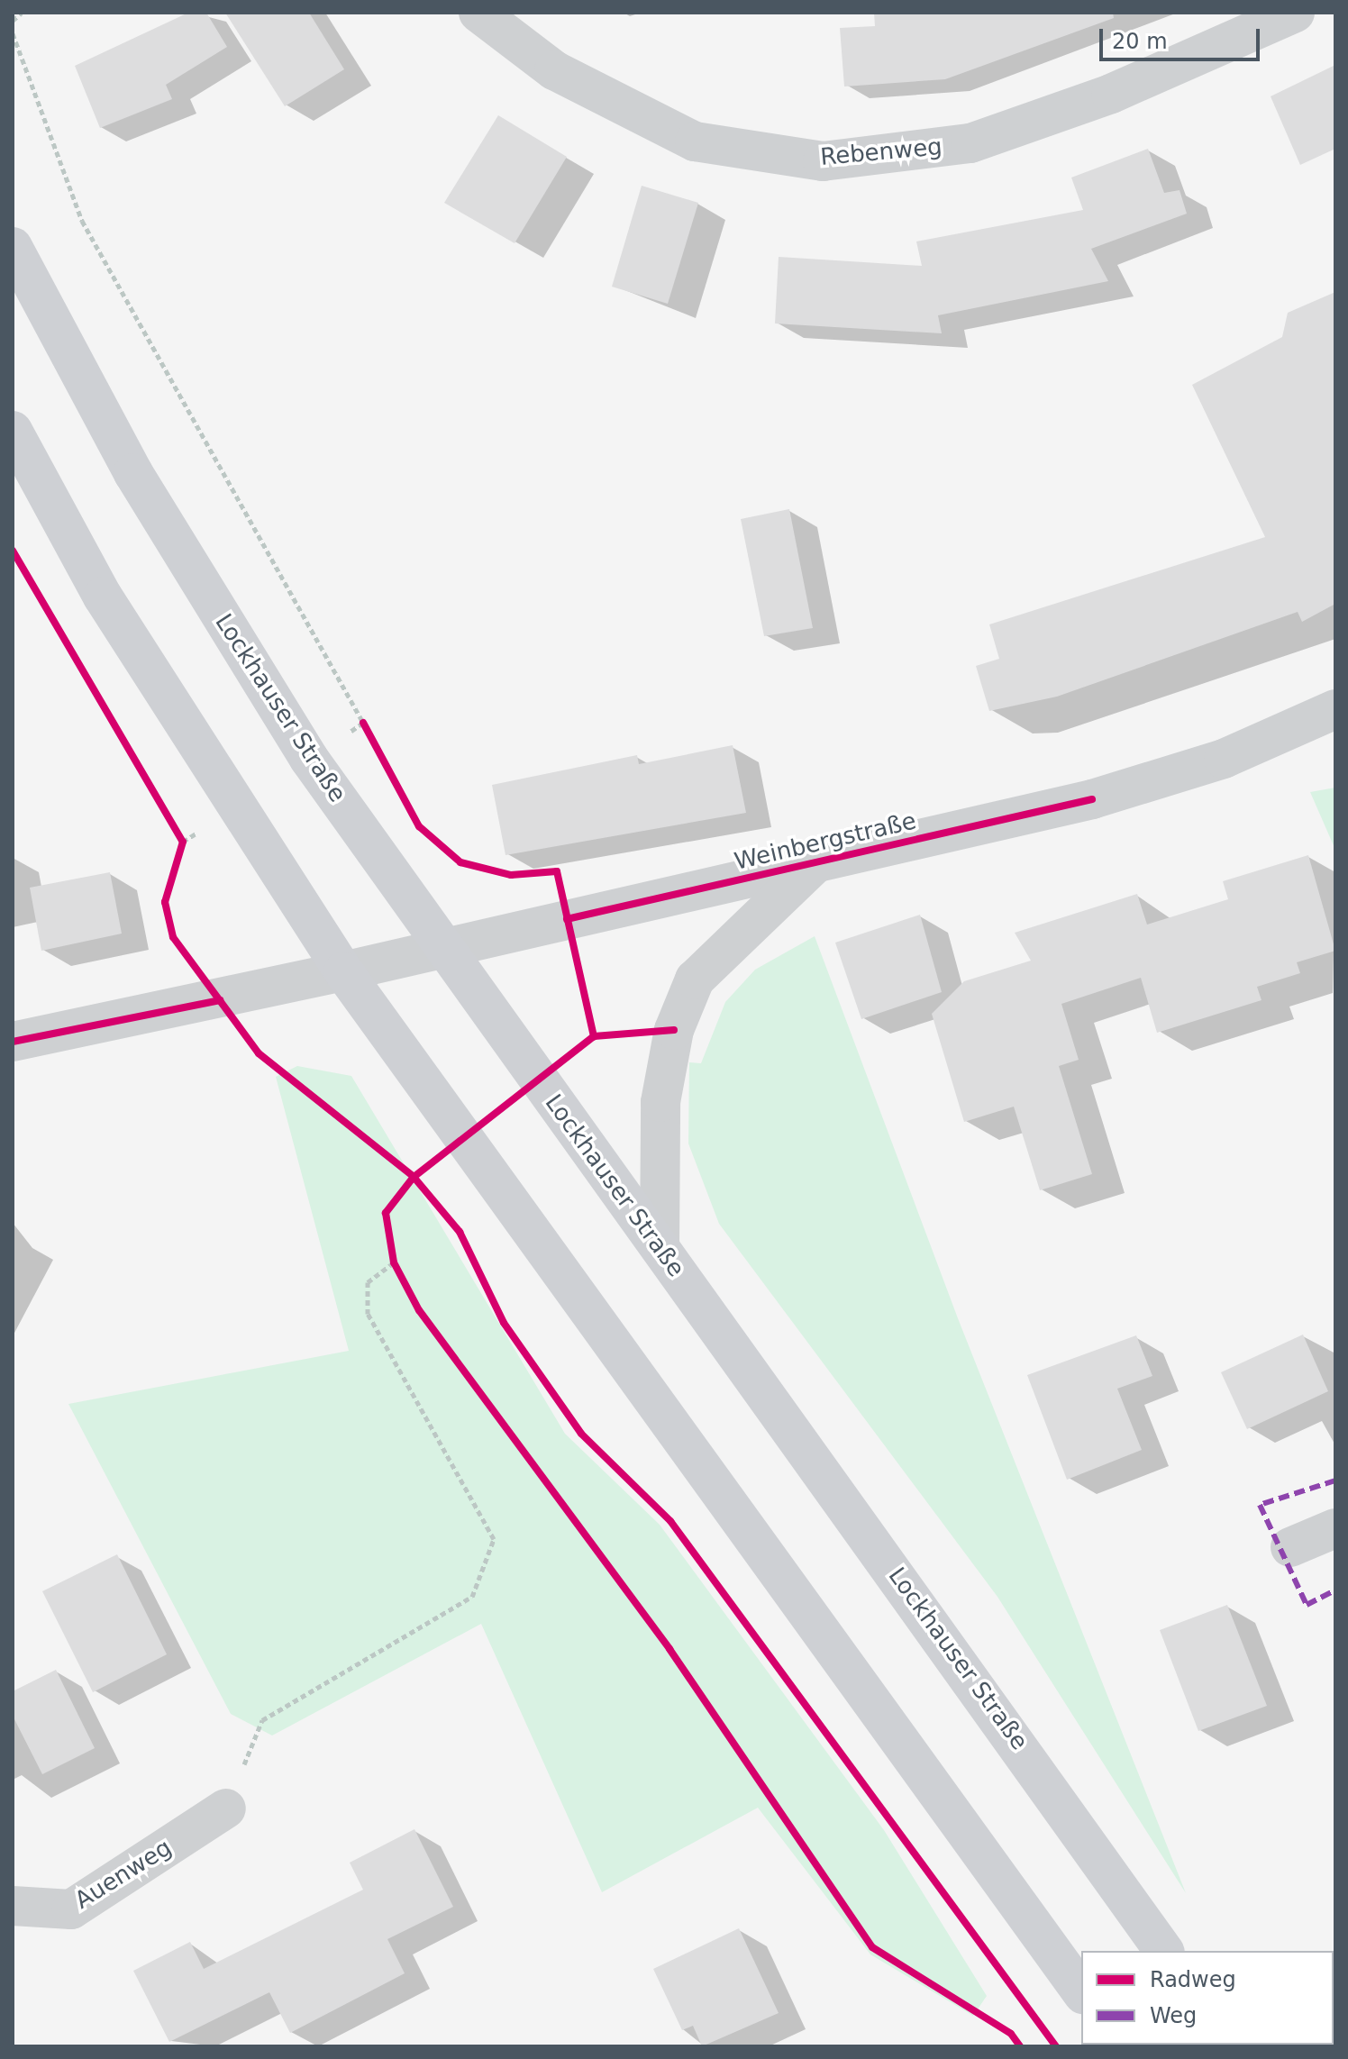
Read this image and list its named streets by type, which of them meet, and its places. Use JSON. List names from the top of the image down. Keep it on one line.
{"streets":{"main road":["Lockhauser Straße"],"street":["Rebenweg","Weinbergstraße","Auenweg"]},"crossings":[["Lockhauser Straße","Weinbergstraße"]],"legend":["Radweg","Weg"],"scale_bar":"20 m"}
